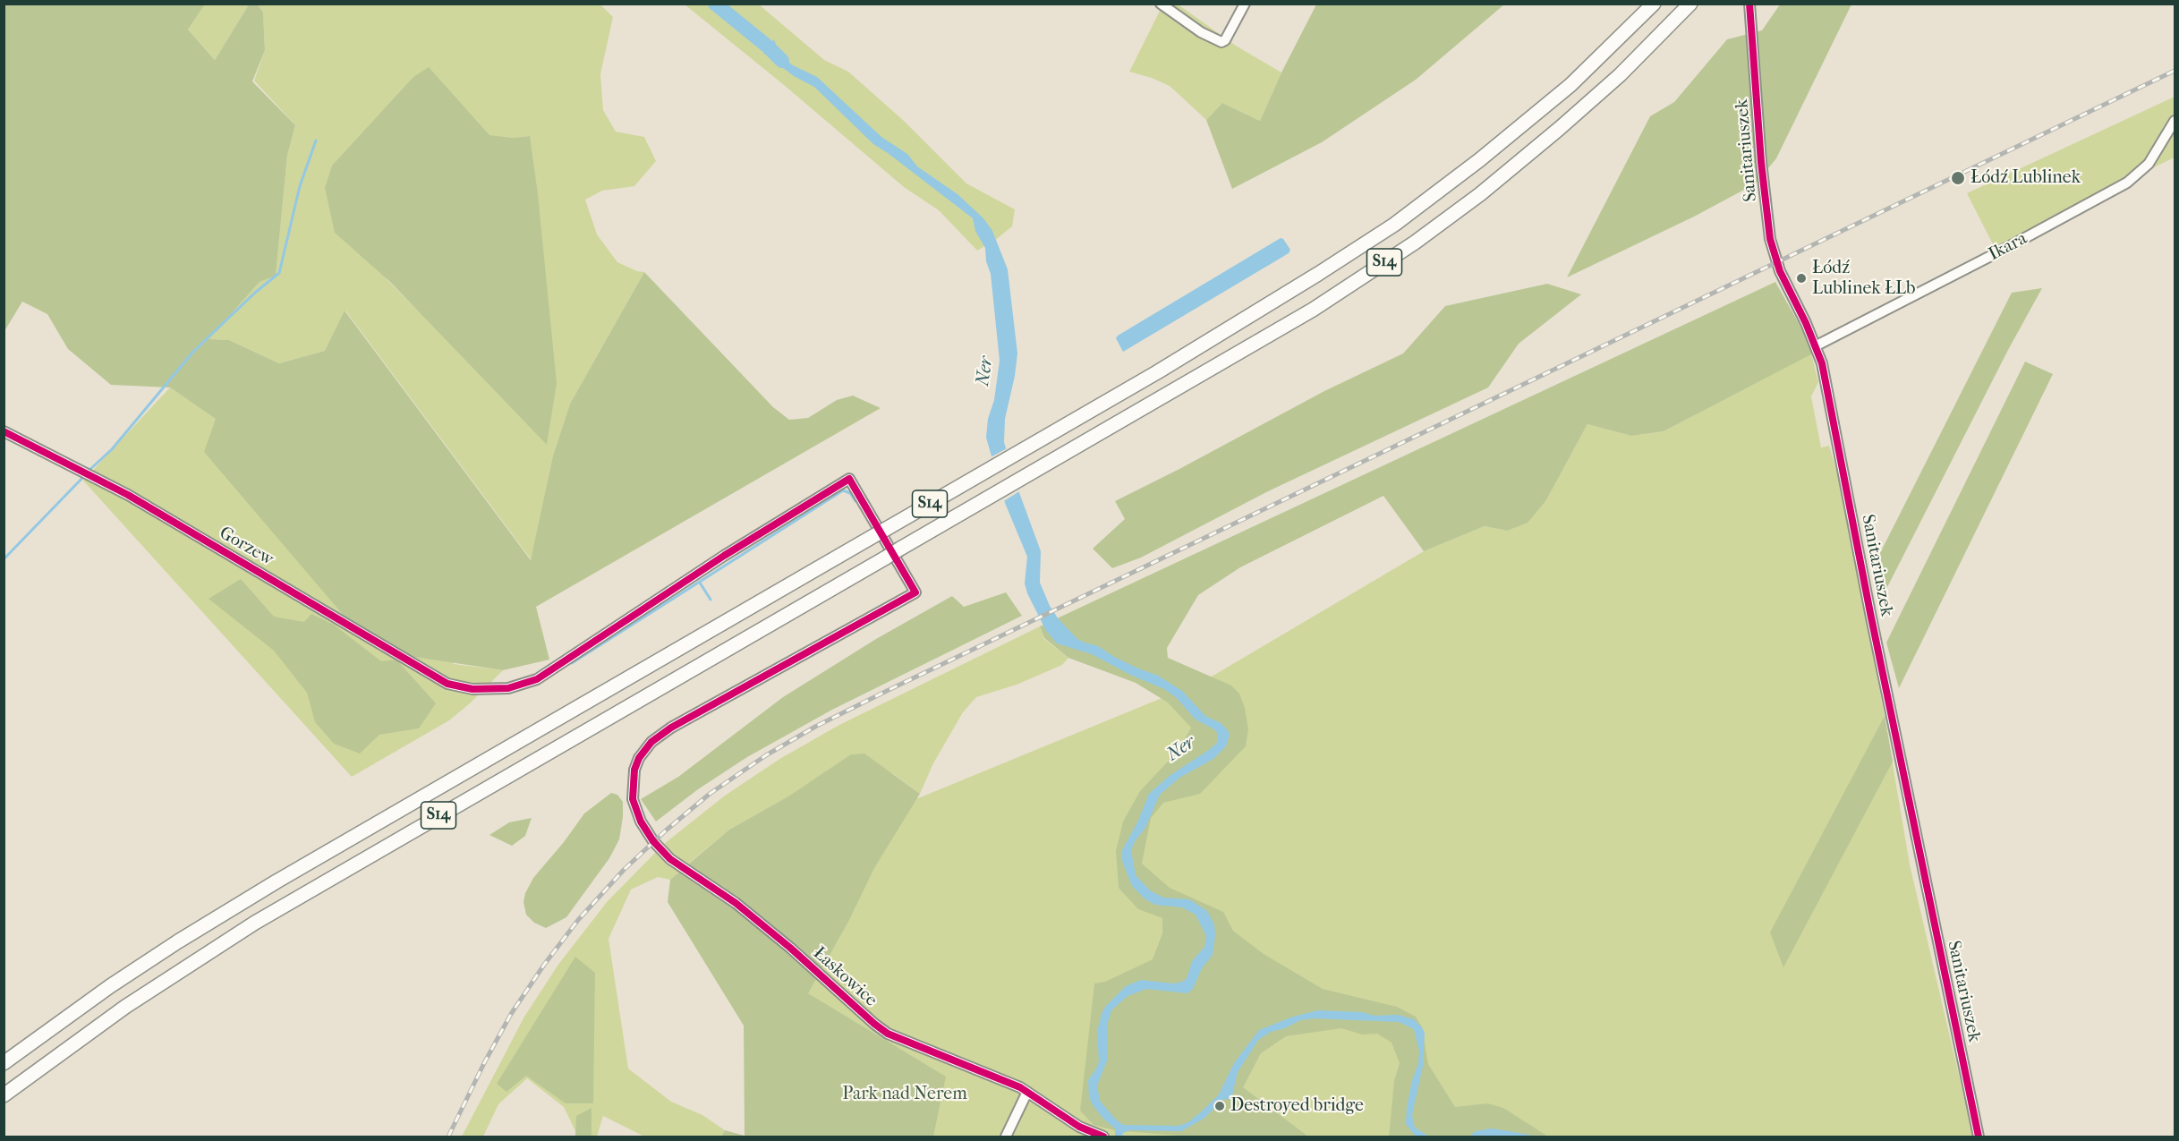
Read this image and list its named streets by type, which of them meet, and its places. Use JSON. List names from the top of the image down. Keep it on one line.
{"streets":{"highway":["S14"],"street":["Sanitariuszek","Ikara","Gorzew","Łaskowice"]},"crossings":[["Sanitariuszek","Ikara"],["Gorzew","Łaskowice"]],"water":["Ner"],"parks":["Park nad Nerem"],"places":["Łódź Lublinek","Łódź Lublinek ŁLb","Destroyed bridge"]}
